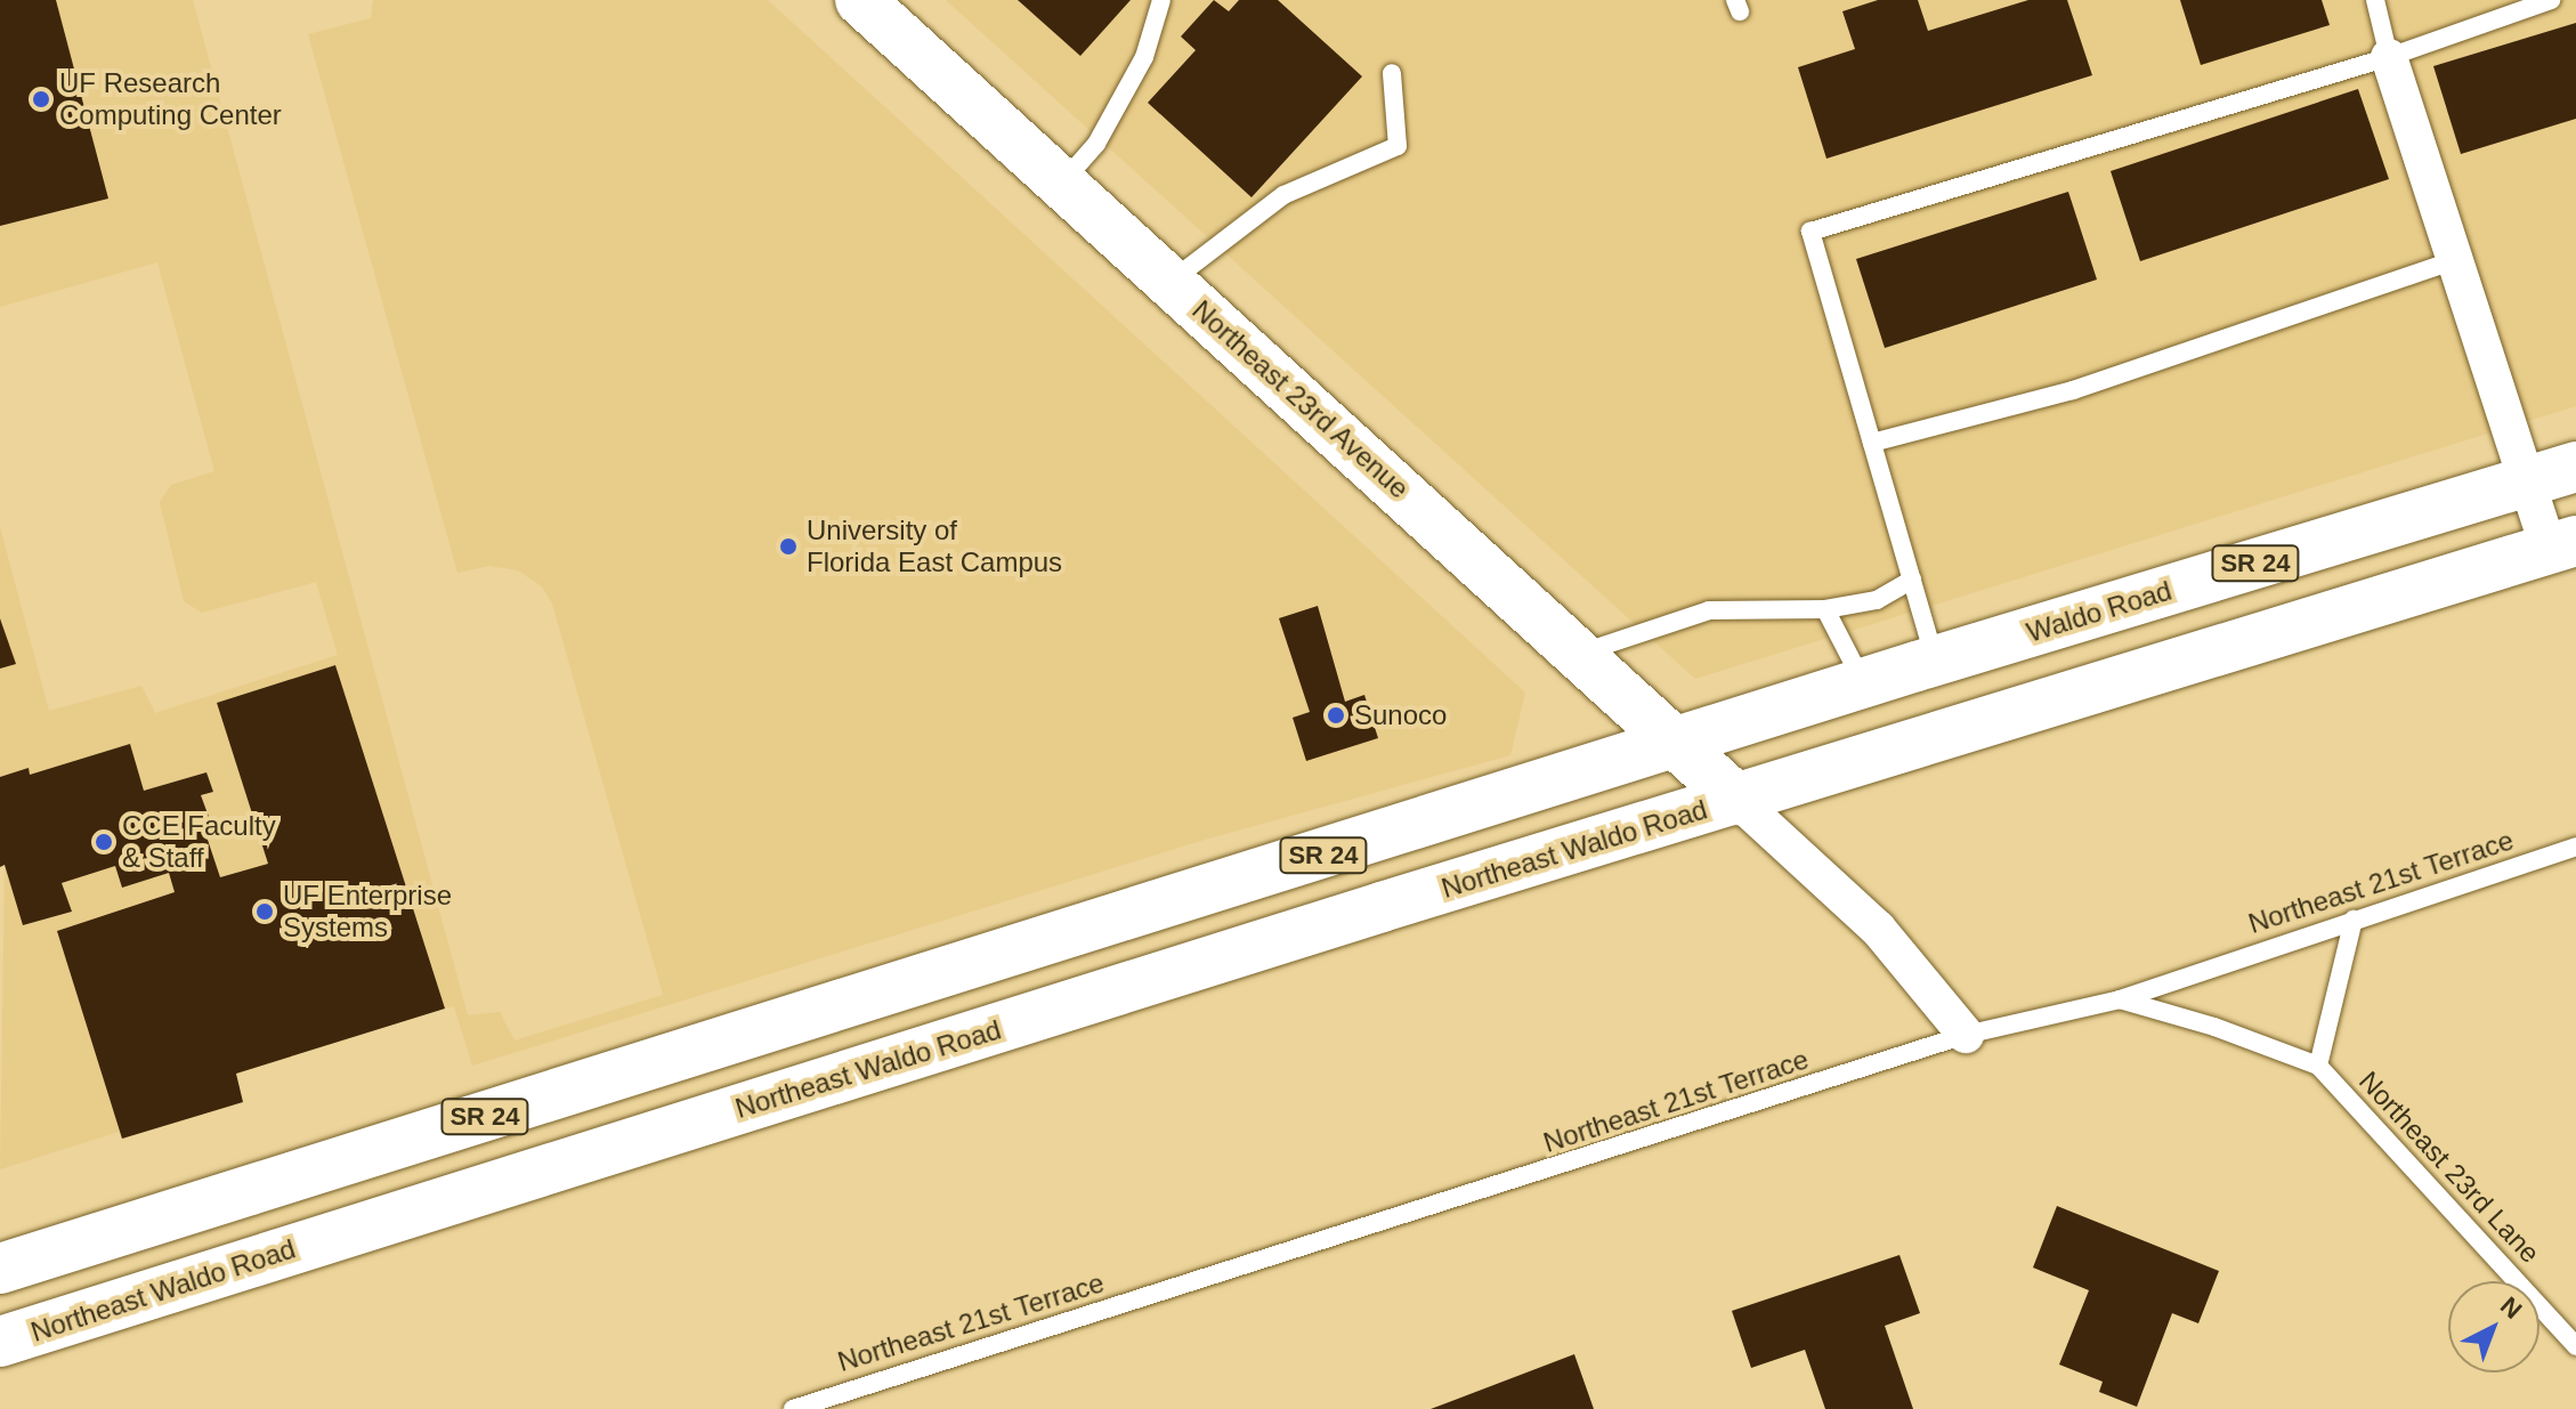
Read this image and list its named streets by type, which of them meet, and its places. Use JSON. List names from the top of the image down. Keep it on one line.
{"streets":{"main road":["Northeast 23rd Avenue","SR 24","Waldo Road","Northeast Waldo Road"],"lane":["Northeast 21st Terrace","Northeast 23rd Lane"]},"crossings":[["Northeast 23rd Avenue","SR 24"],["Northeast 23rd Avenue","Waldo Road"],["Northeast 23rd Avenue","Northeast Waldo Road"],["SR 24","Waldo Road"],["SR 24","Northeast Waldo Road"],["Northeast 21st Terrace","Northeast 23rd Lane"]],"places":["UF Research Computing Center","University of Florida East Campus","Sunoco","CCE Faculty & Staff","UF Enterprise Systems"],"north":"top right"}
